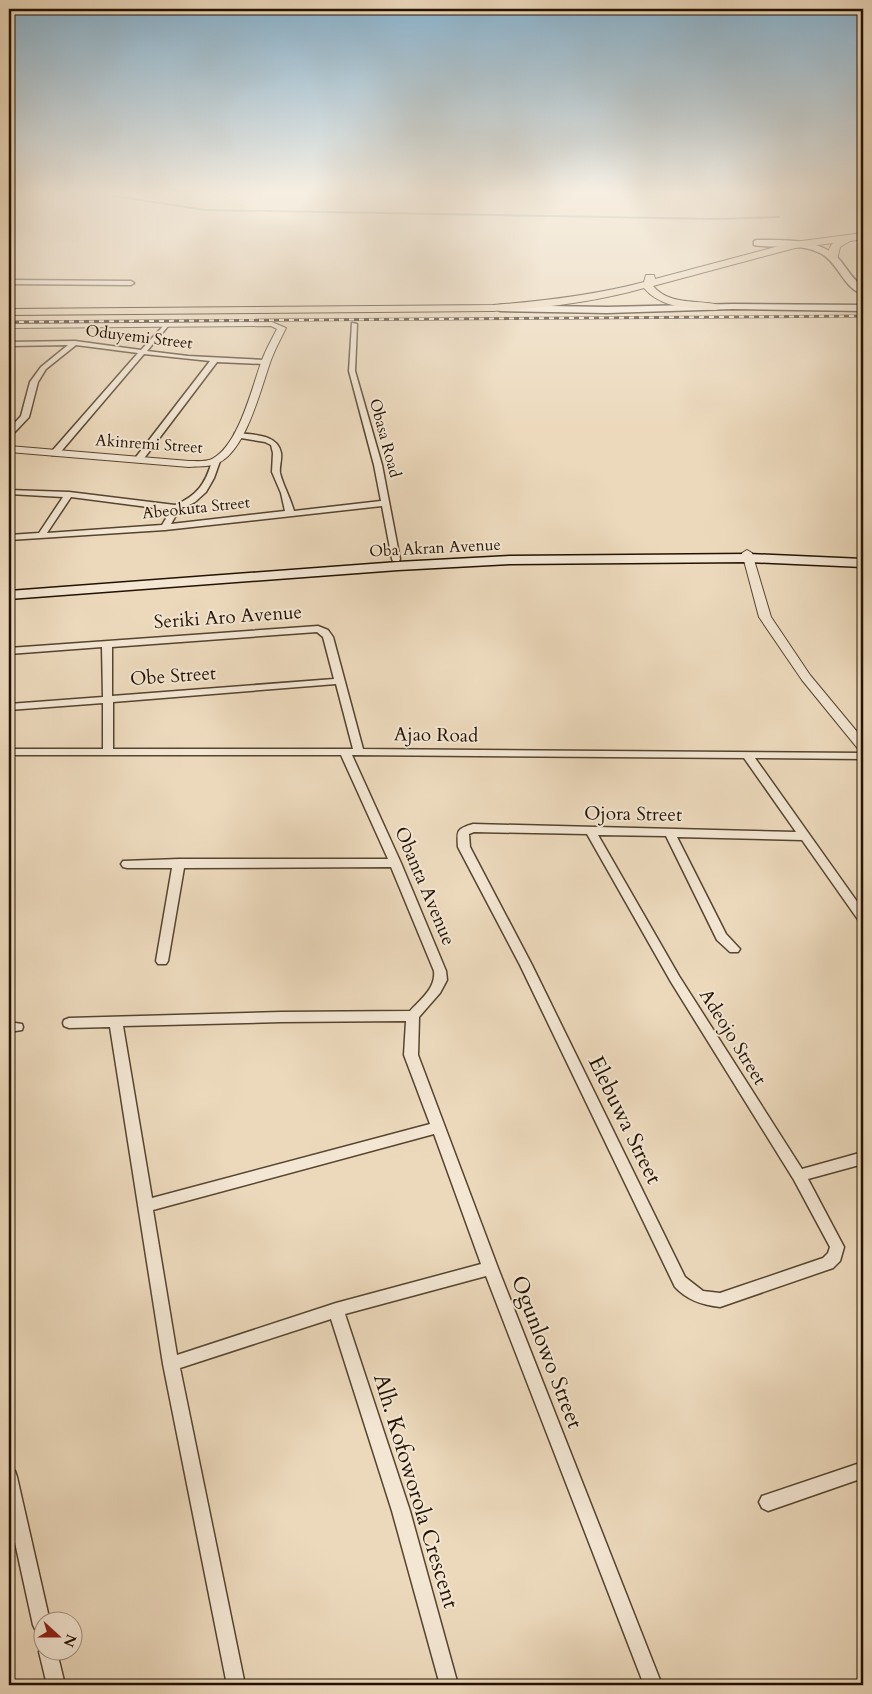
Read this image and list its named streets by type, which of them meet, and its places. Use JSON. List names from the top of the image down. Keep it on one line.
{"streets":{"main road":["Oba Akran Avenue"],"street":["Oduyemi Street","Obasa Road","Akinremi Street","Abeokuta Street","Seriki Aro Avenue","Obe Street","Ajao Road","Ojora Street","Obanta Avenue","Adeojo Street","Elebuwa Street","Ogunlowo Street","Alh. Kofoworola Crescent"]},"crossings":[["Oduyemi Street","Akinremi Street"],["Obasa Road","Abeokuta Street"],["Obasa Road","Oba Akran Avenue"],["Seriki Aro Avenue","Obe Street"],["Seriki Aro Avenue","Ajao Road"],["Ajao Road","Obanta Avenue"],["Ojora Street","Adeojo Street"],["Ojora Street","Elebuwa Street"],["Obanta Avenue","Ogunlowo Street"],["Adeojo Street","Elebuwa Street"]],"north":"right"}
